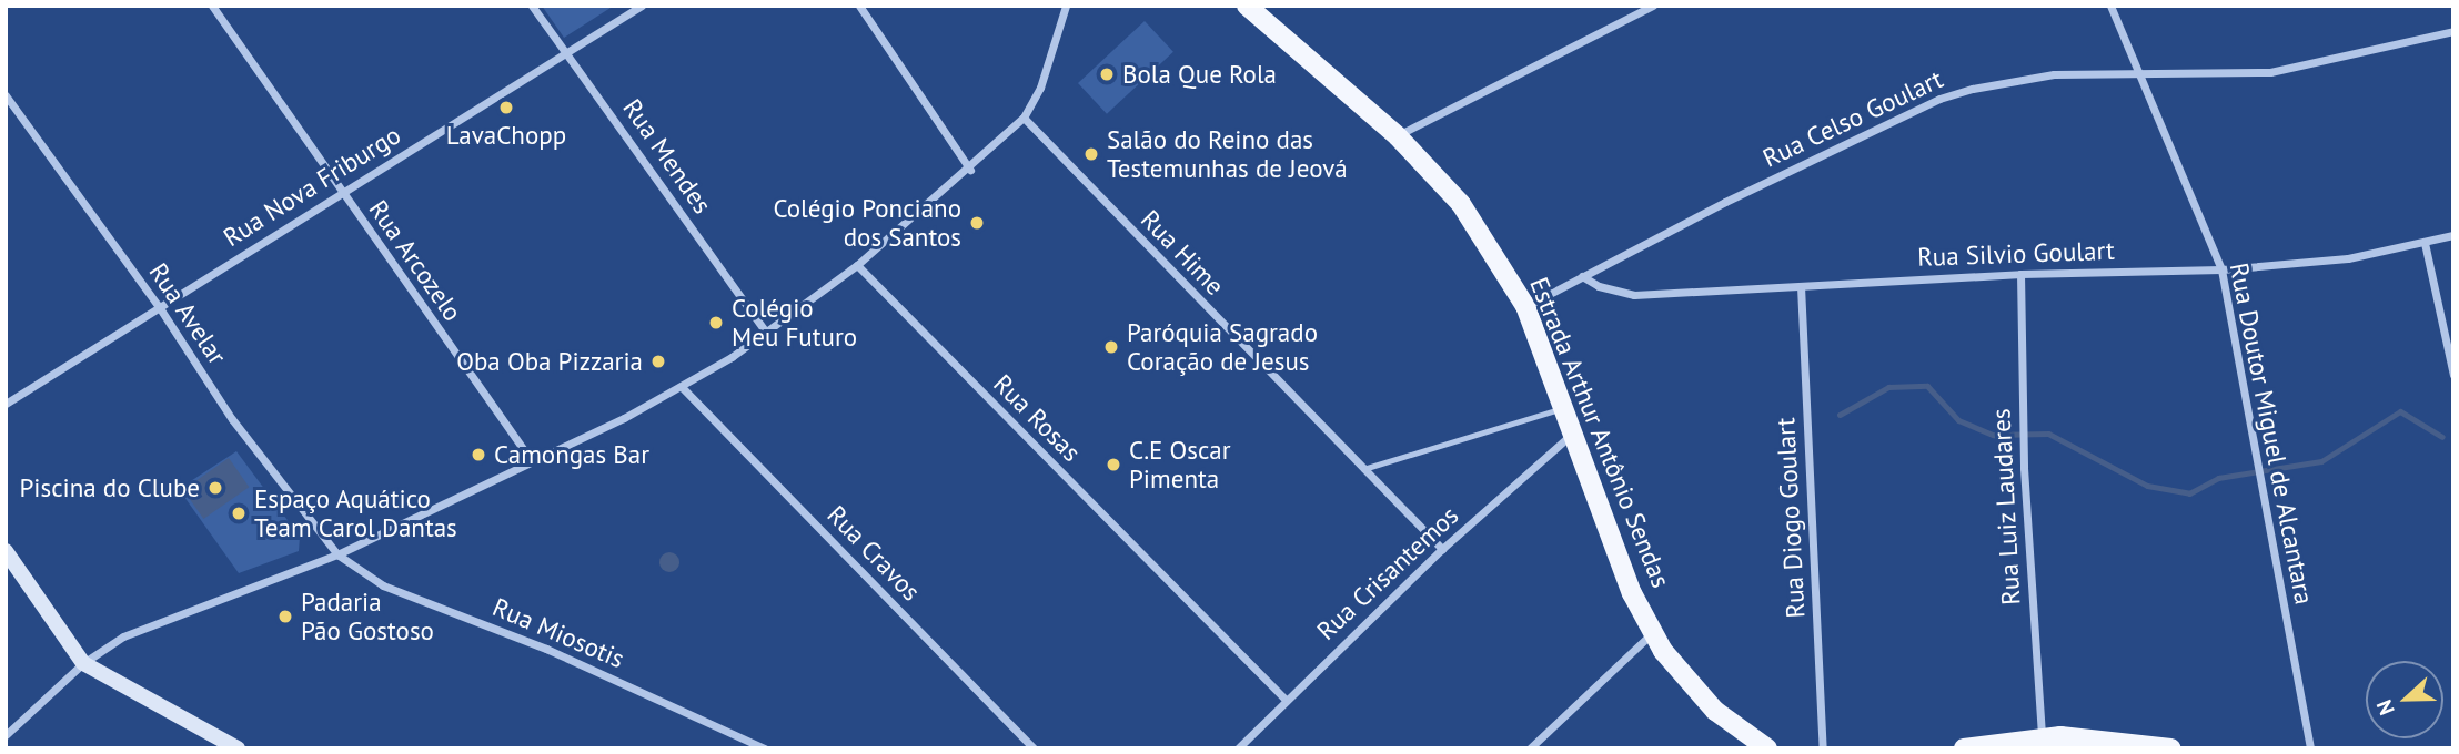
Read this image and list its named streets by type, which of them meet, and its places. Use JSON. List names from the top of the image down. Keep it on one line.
{"streets":{"main road":["Estrada Arthur Antônio Sendas"],"street":["Rua Celso Goulart","Rua Mendes","Rua Nova Friburgo","Rua Hime","Rua Silvio Goulart","Rua Arcozelo","Rua Avelar","Rua Rosas","Rua Doutor Miguel de Alcantara","Rua Luiz Laudares","Rua Diogo Goulart","Rua Cravos","Rua Crisantemos","Rua Miosotis"]},"crossings":[["Rua Celso Goulart","Rua Silvio Goulart"],["Rua Celso Goulart","Estrada Arthur Antônio Sendas"],["Rua Celso Goulart","Rua Doutor Miguel de Alcantara"],["Rua Mendes","Rua Nova Friburgo"],["Rua Nova Friburgo","Rua Arcozelo"],["Rua Nova Friburgo","Rua Avelar"],["Rua Hime","Rua Crisantemos"],["Rua Silvio Goulart","Rua Doutor Miguel de Alcantara"],["Rua Silvio Goulart","Rua Luiz Laudares"],["Rua Silvio Goulart","Rua Diogo Goulart"],["Rua Avelar","Rua Miosotis"],["Rua Rosas","Rua Crisantemos"],["Estrada Arthur Antônio Sendas","Rua Crisantemos"]],"places":["Bola Que Rola","LavaChopp","Salão do Reino das Testemunhas de Jeová","Colégio Ponciano dos Santos","Colégio Meu Futuro","Paróquia Sagrado Coração de Jesus","Oba Oba Pizzaria","Camongas Bar","C.E Oscar Pimenta","Piscina do Clube","Espaço Aquático Team Carol Dantas","Padaria Pão Gostoso"],"north":"left"}
